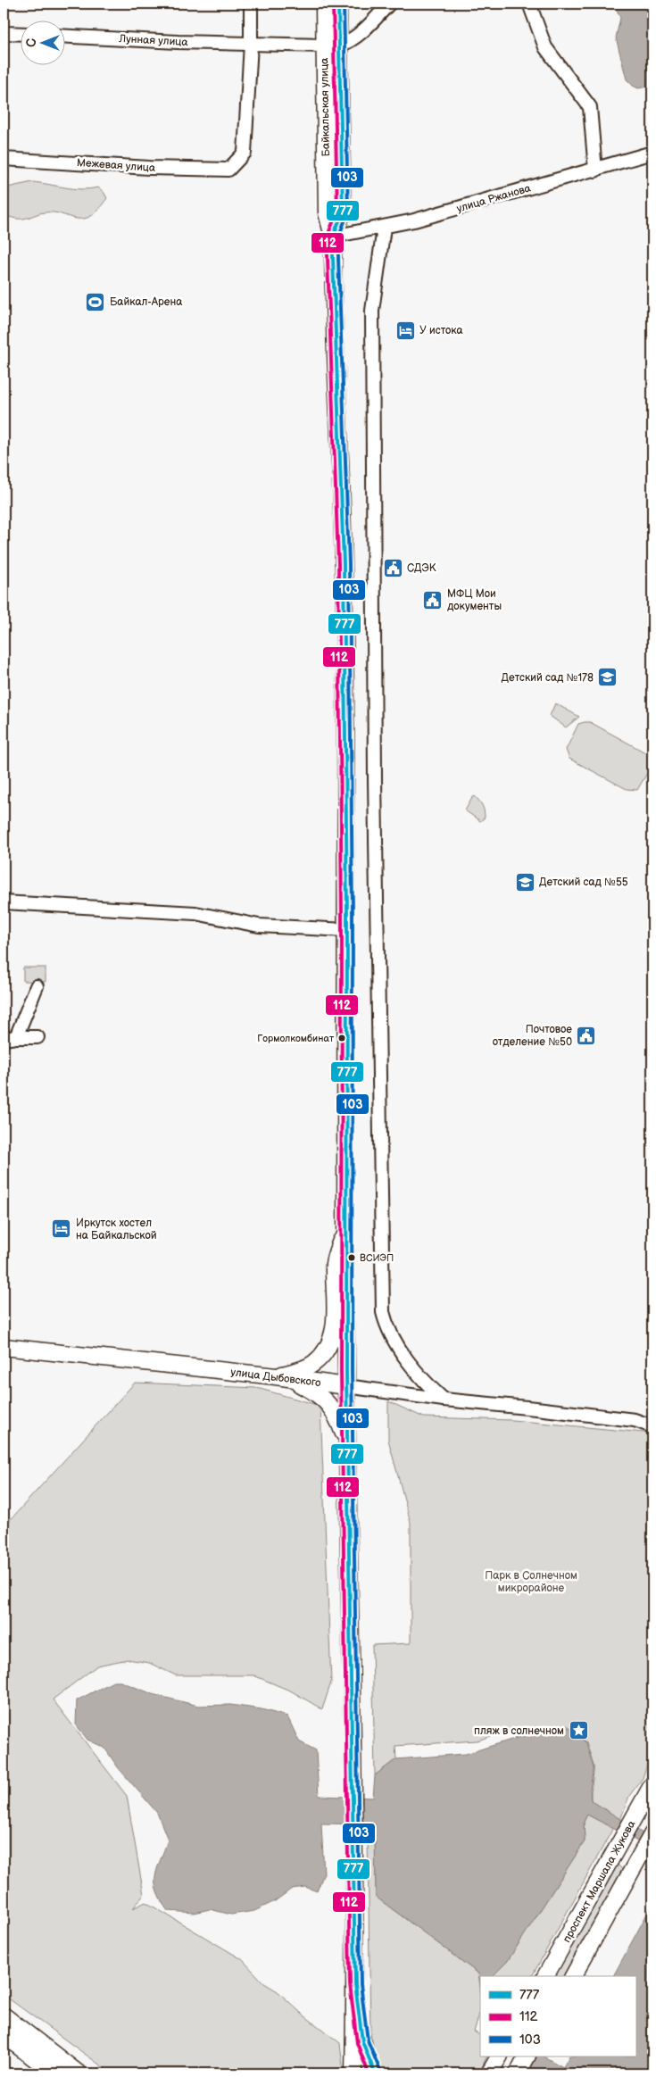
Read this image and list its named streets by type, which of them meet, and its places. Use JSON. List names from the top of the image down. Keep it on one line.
{"streets":{"main road":["Байкальская улица","улица Дыбовского","проспект Маршала Жукова"],"street":["Лунная улица","Межевая улица","улица Ржанова"]},"crossings":[["Лунная улица","Байкальская улица"],["Лунная улица","Межевая улица"],["Байкальская улица","улица Ржанова"]],"parks":["Парк в Солнечном микрорайоне"],"places":{"sports":["Байкал-Арена"],"hotel":["У истока","Иркутск хостел на Байкальской"],"public building":["СДЭК","МФЦ Мои документы","Почтовое отделение №50"],"school or university":["Детский сад №178","Детский сад №55"],"other":["Гормолкомбинат","ВСИЭП"],"place":["пляж в солнечном"]},"lines":["transit line 777","transit line 112","transit line 103"],"legend":["777","112","103"],"north":"left"}
